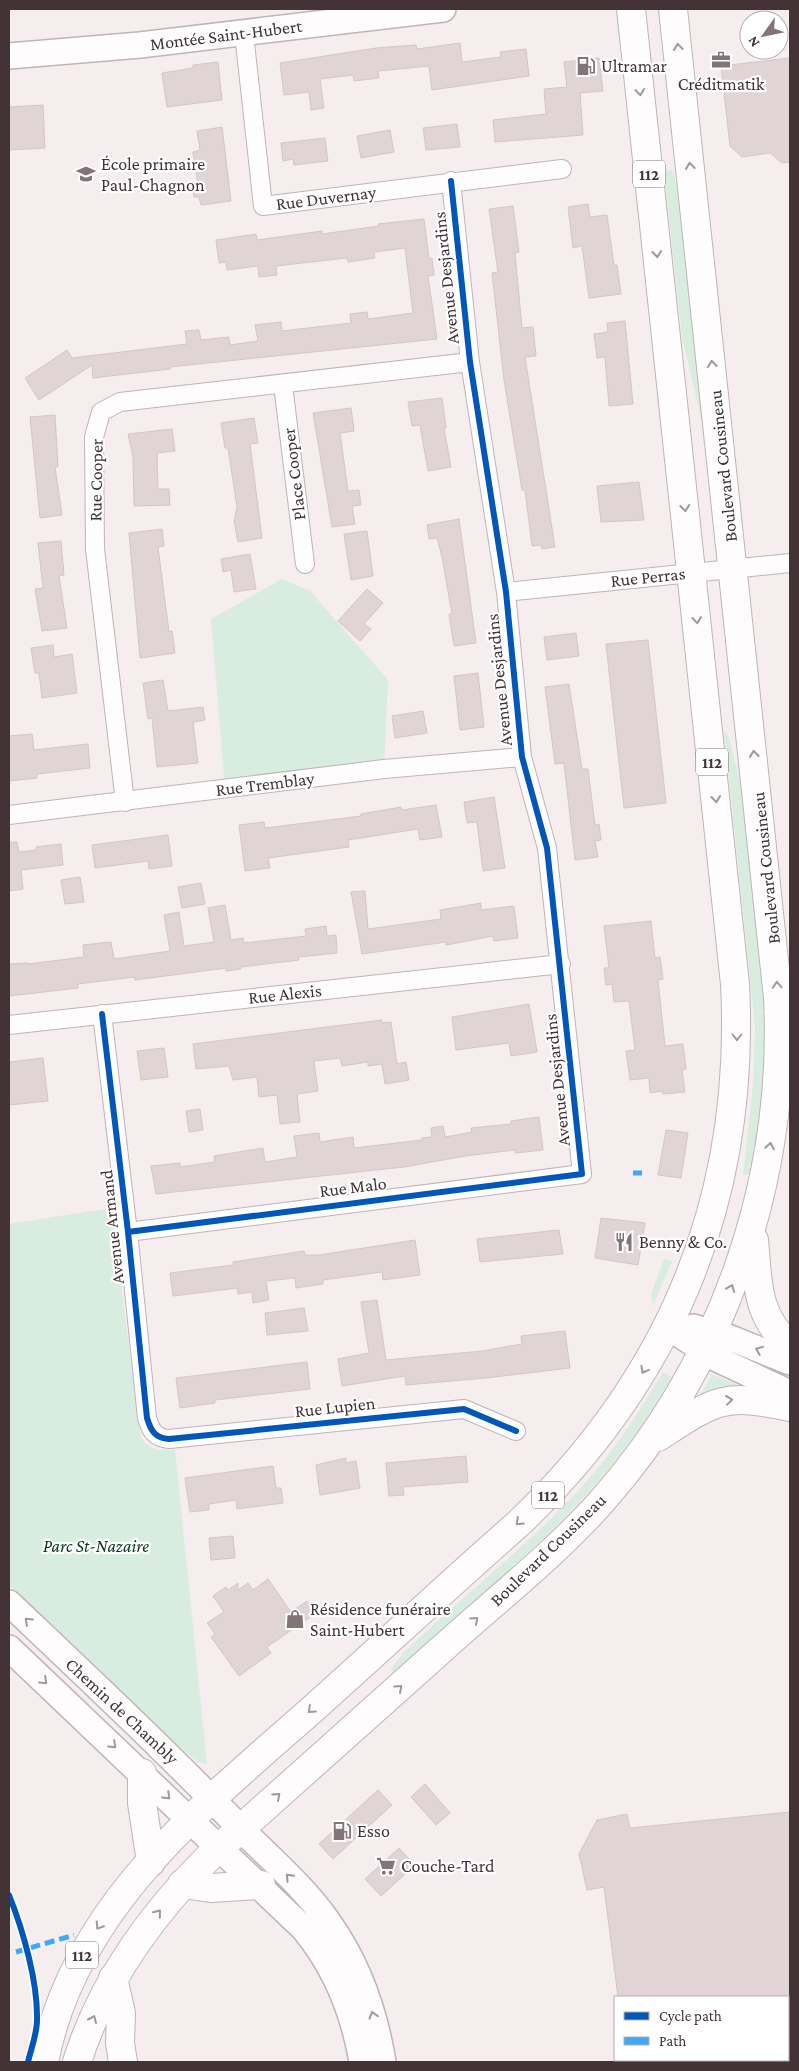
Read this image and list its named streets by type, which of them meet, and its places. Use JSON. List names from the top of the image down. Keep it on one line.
{"streets":{"main road":["112","Boulevard Cousineau"],"street":["Montée Saint-Hubert","Rue Duvernay","Avenue Desjardins","Place Cooper","Rue Cooper","Rue Perras","Rue Tremblay","Rue Alexis","Rue Malo","Avenue Armand","Rue Lupien","Chemin de Chambly"]},"crossings":[["Montée Saint-Hubert","Rue Duvernay"],["112","Boulevard Cousineau"],["112","Rue Perras"],["112","Chemin de Chambly"],["Rue Duvernay","Avenue Desjardins"],["Avenue Desjardins","Rue Cooper"],["Avenue Desjardins","Rue Perras"],["Avenue Desjardins","Rue Tremblay"],["Avenue Desjardins","Rue Alexis"],["Avenue Desjardins","Rue Malo"],["Boulevard Cousineau","Rue Perras"],["Boulevard Cousineau","Chemin de Chambly"],["Place Cooper","Rue Cooper"],["Rue Cooper","Rue Tremblay"],["Rue Alexis","Avenue Armand"],["Rue Malo","Avenue Armand"],["Avenue Armand","Rue Lupien"]],"parks":["Parc St-Nazaire"],"places":{"office":["Créditmatik"],"fuel station":["Ultramar","Esso"],"school or university":["École primaire Paul-Chagnon"],"restaurant":["Benny & Co."],"shop":["Résidence funéraire Saint-Hubert"],"supermarket":["Couche-Tard"]},"legend":["Cycle path","Path"],"north":"bottom left"}
